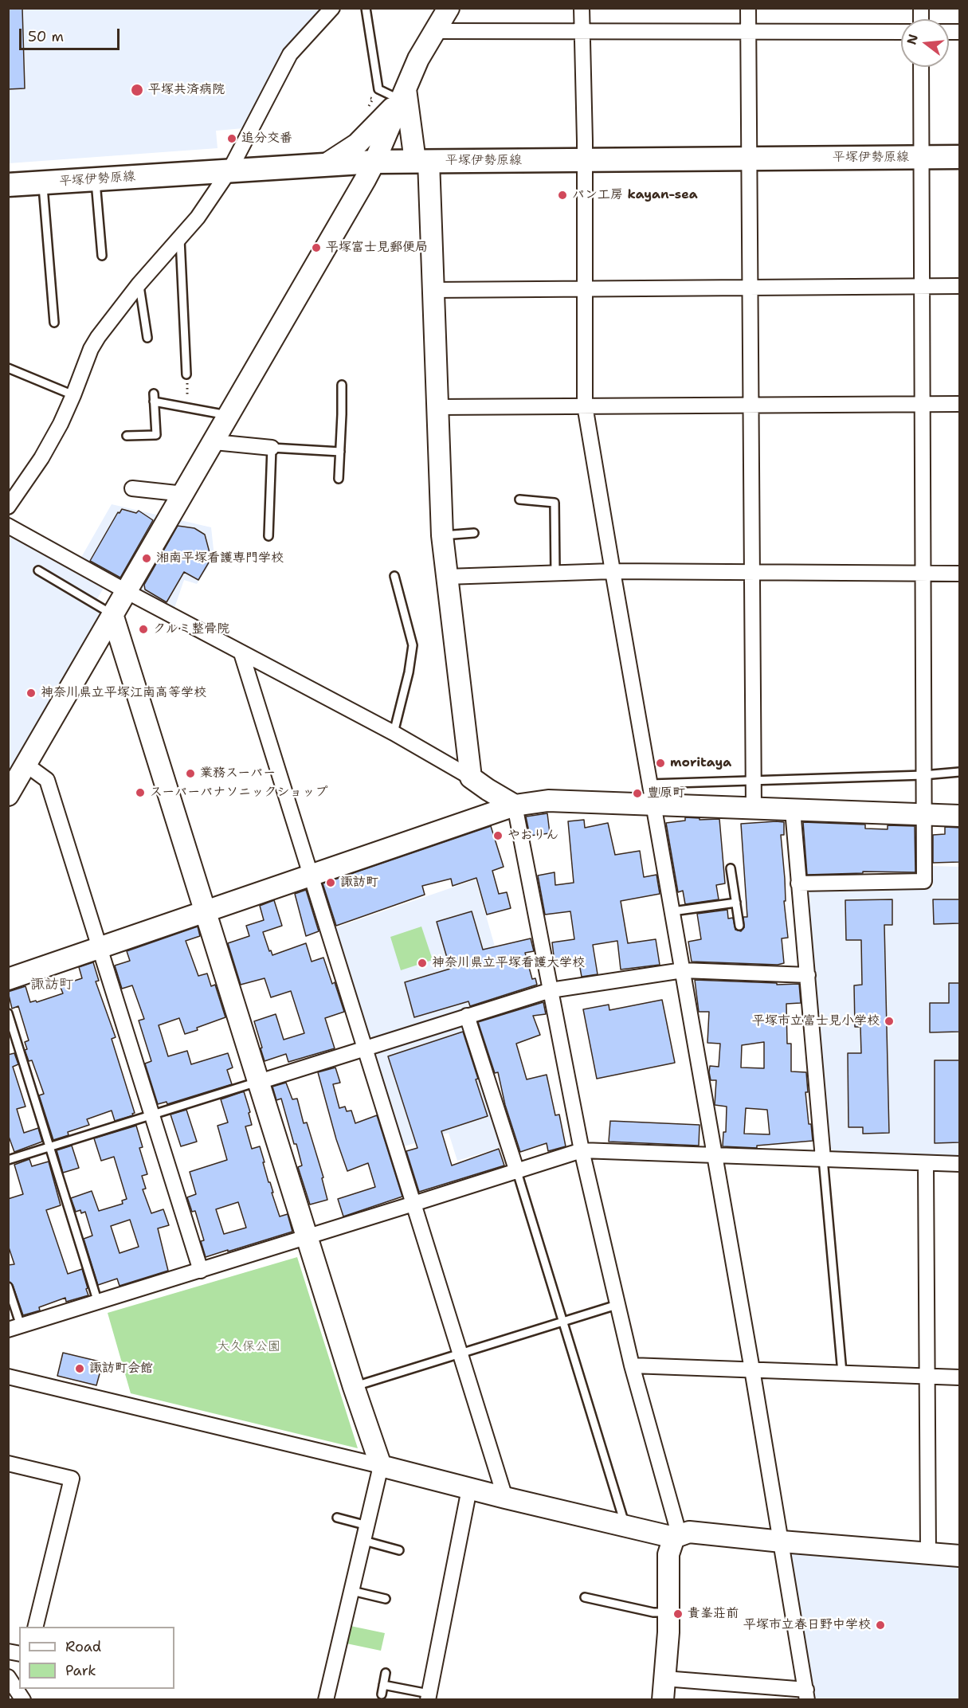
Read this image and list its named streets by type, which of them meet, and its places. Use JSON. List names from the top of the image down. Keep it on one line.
{"streets":{"main road":["平塚伊勢原線"]},"districts":["諏訪町"],"parks":["大久保公園"],"places":["平塚共済病院","追分交番","パン工房 kayan-sea","平塚富士見郵便局","湘南平塚看護専門学校","クルミ整骨院","神奈川県立平塚江南高等学校","moritaya","業務スーパー","スーパーパナソニックショップ","豊原町","やおりん","諏訪町","神奈川県立平塚看護大学校","平塚市立富士見小学校","諏訪町会館","貴峯荘前","平塚市立春日野中学校"],"legend":["Road","Park"],"scale_bar":"50 m","north":"left"}
